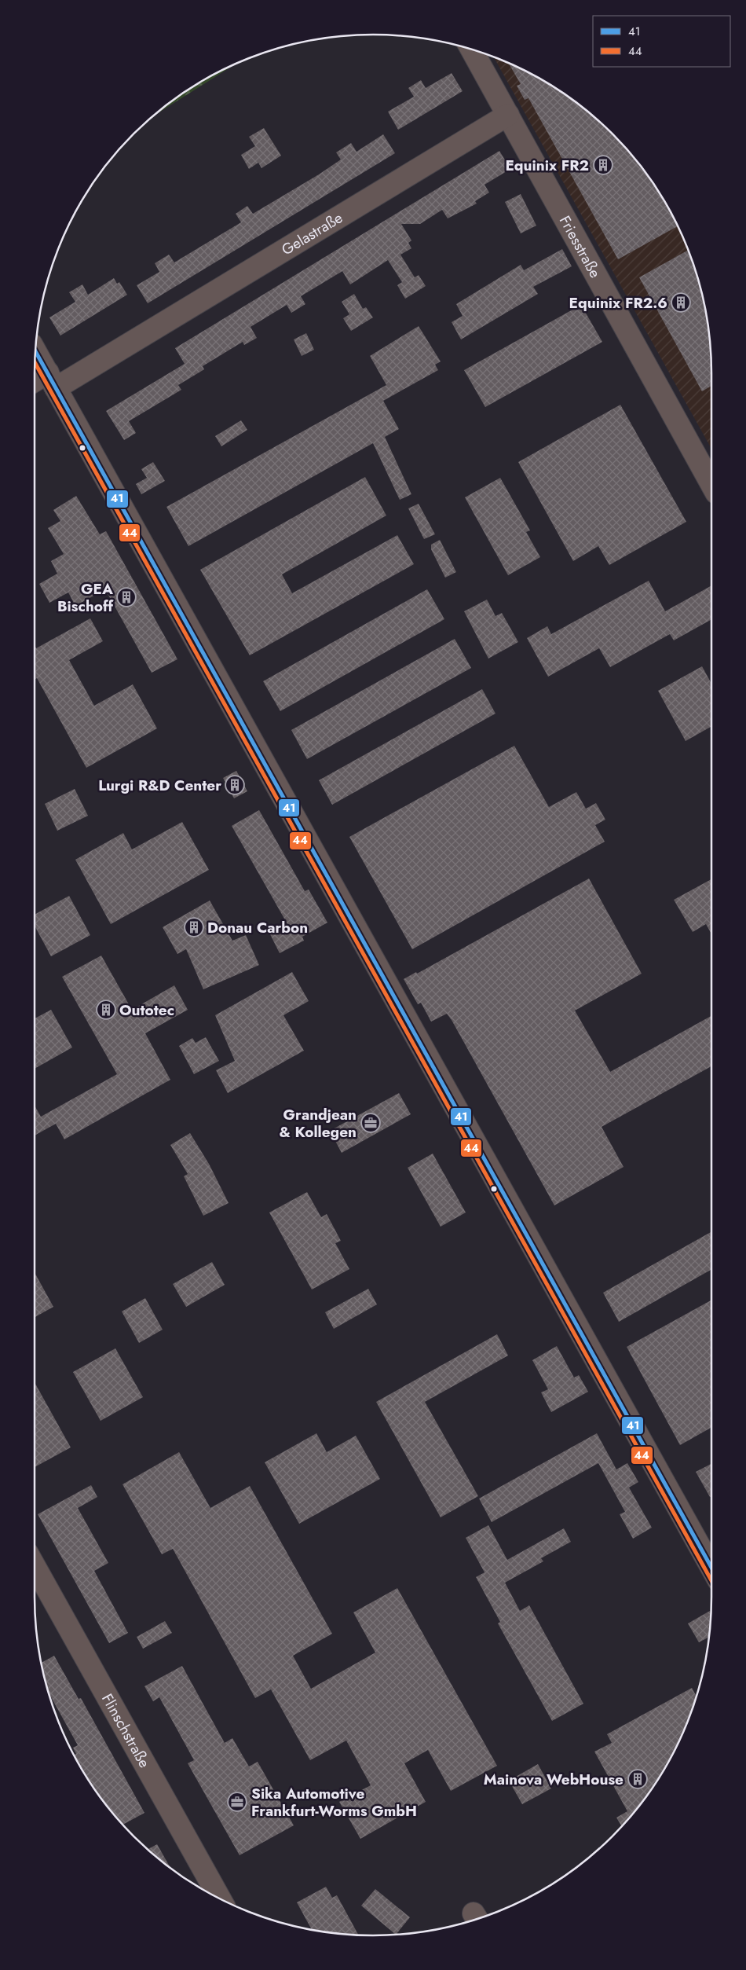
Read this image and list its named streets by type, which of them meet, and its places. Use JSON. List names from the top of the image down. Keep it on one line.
{"streets":{"street":["Gelastraße","Friesstraße","Flinschstraße"]},"crossings":[["Gelastraße","Friesstraße"]],"places":{"building":["Equinix FR2","Equinix FR2.6","GEA Bischoff","Lurgi R&D Center","Donau Carbon","Outotec","Mainova WebHouse"],"office":["Grandjean & Kollegen","Sika Automotive Frankfurt-Worms GmbH"]},"lines":["transit line 41","transit line 44"],"legend":["41","44"]}
